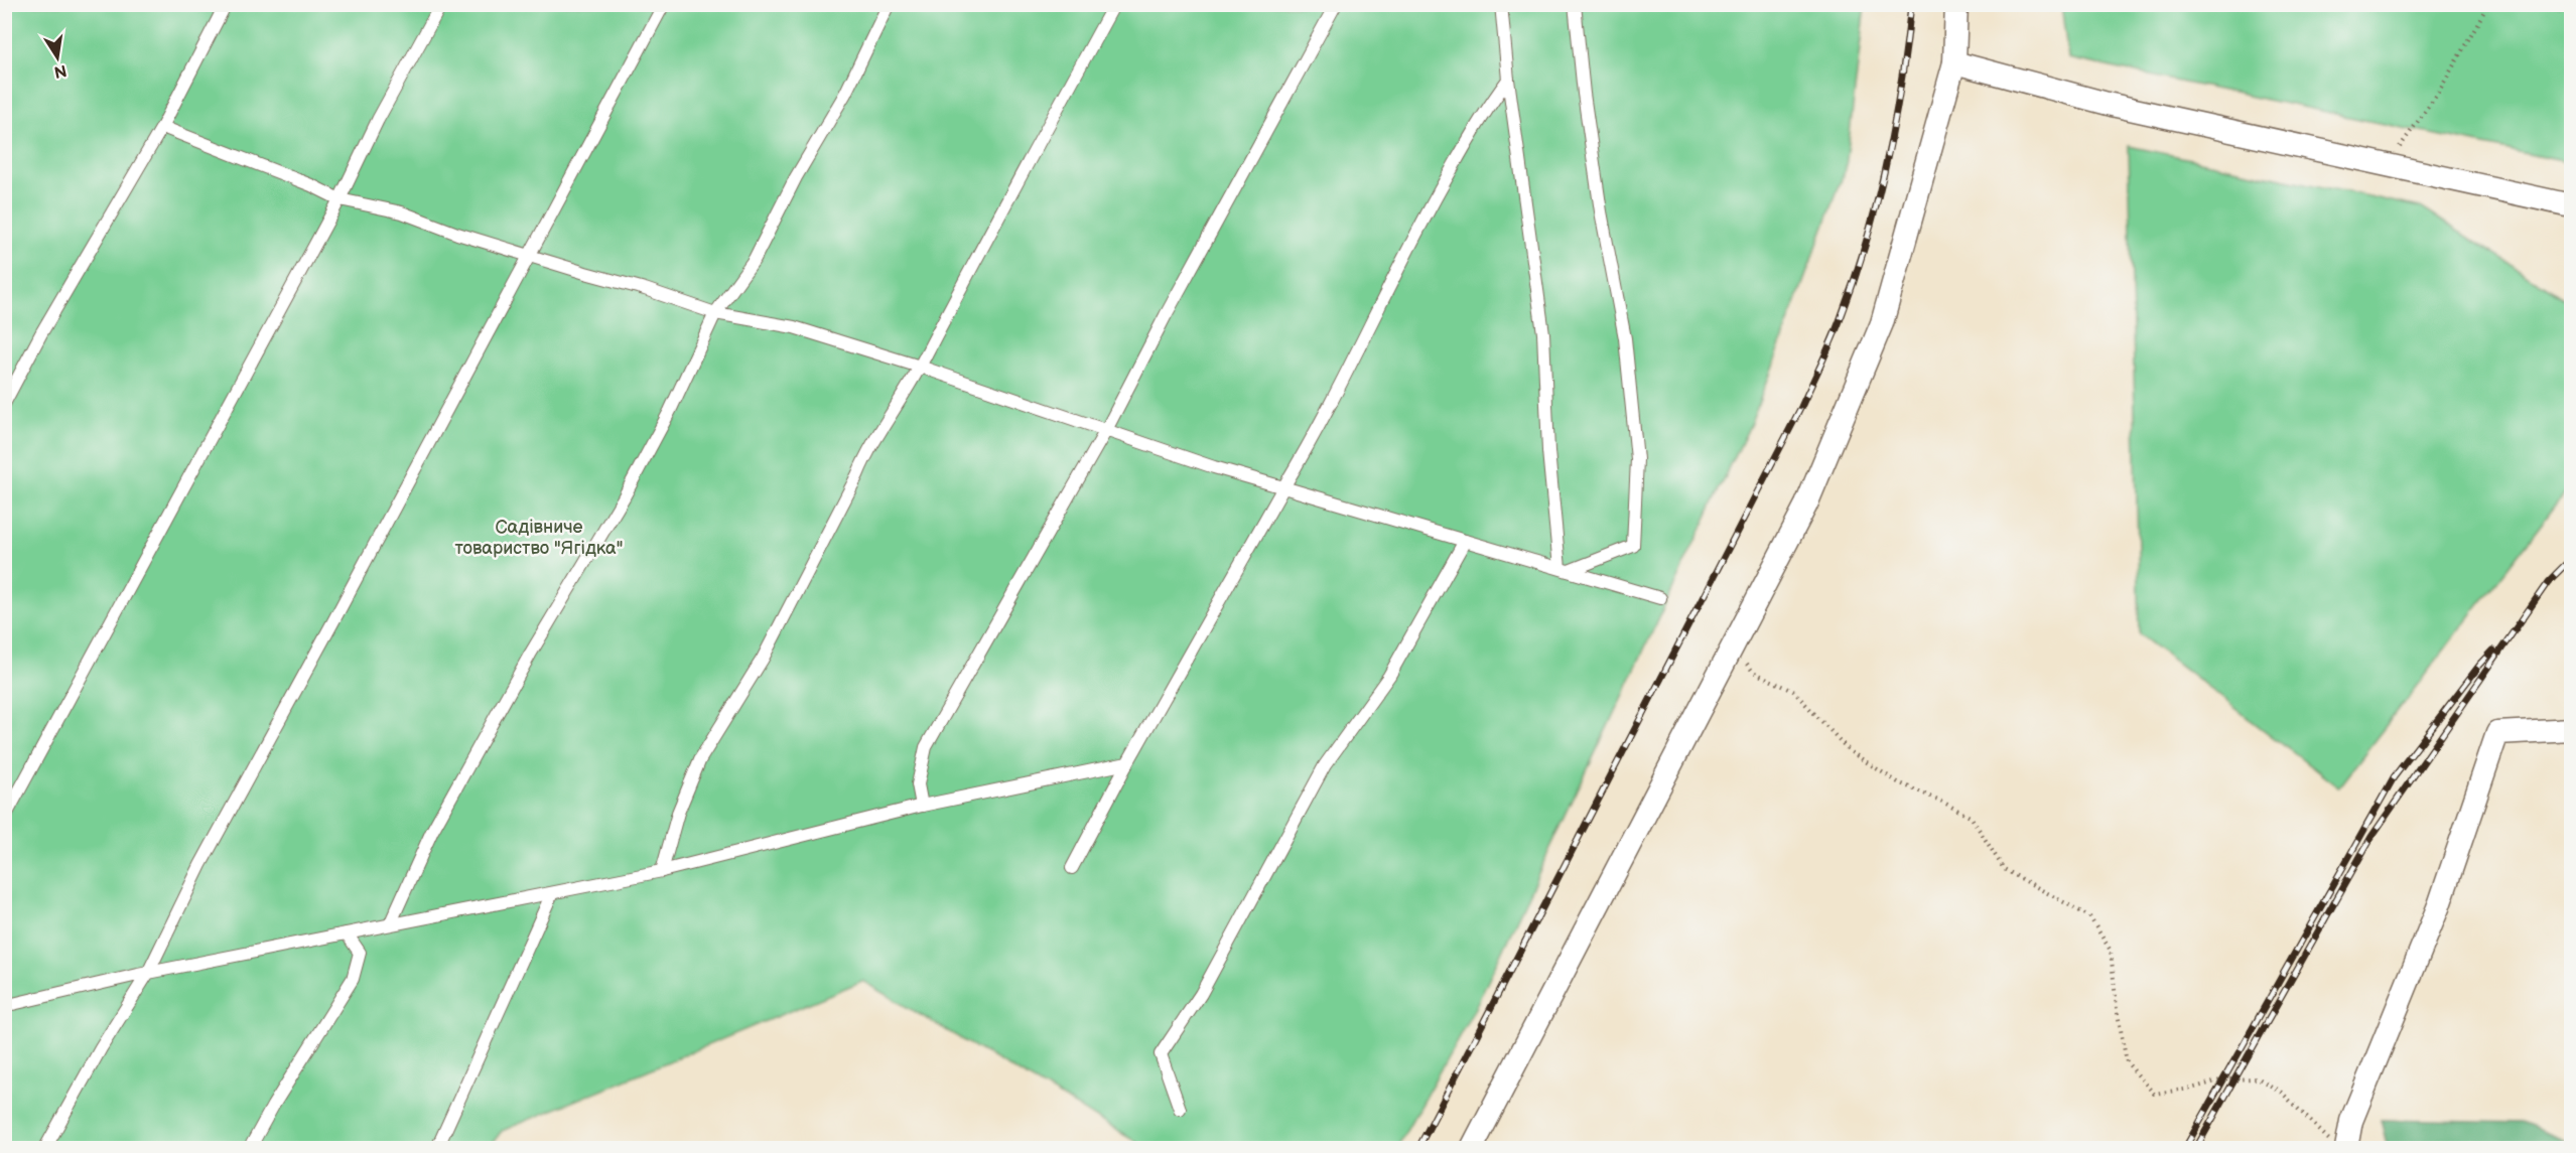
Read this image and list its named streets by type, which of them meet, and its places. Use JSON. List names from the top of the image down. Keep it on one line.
{"parks":["Садівниче товариство \"Ягідка\""],"north":"bottom"}
